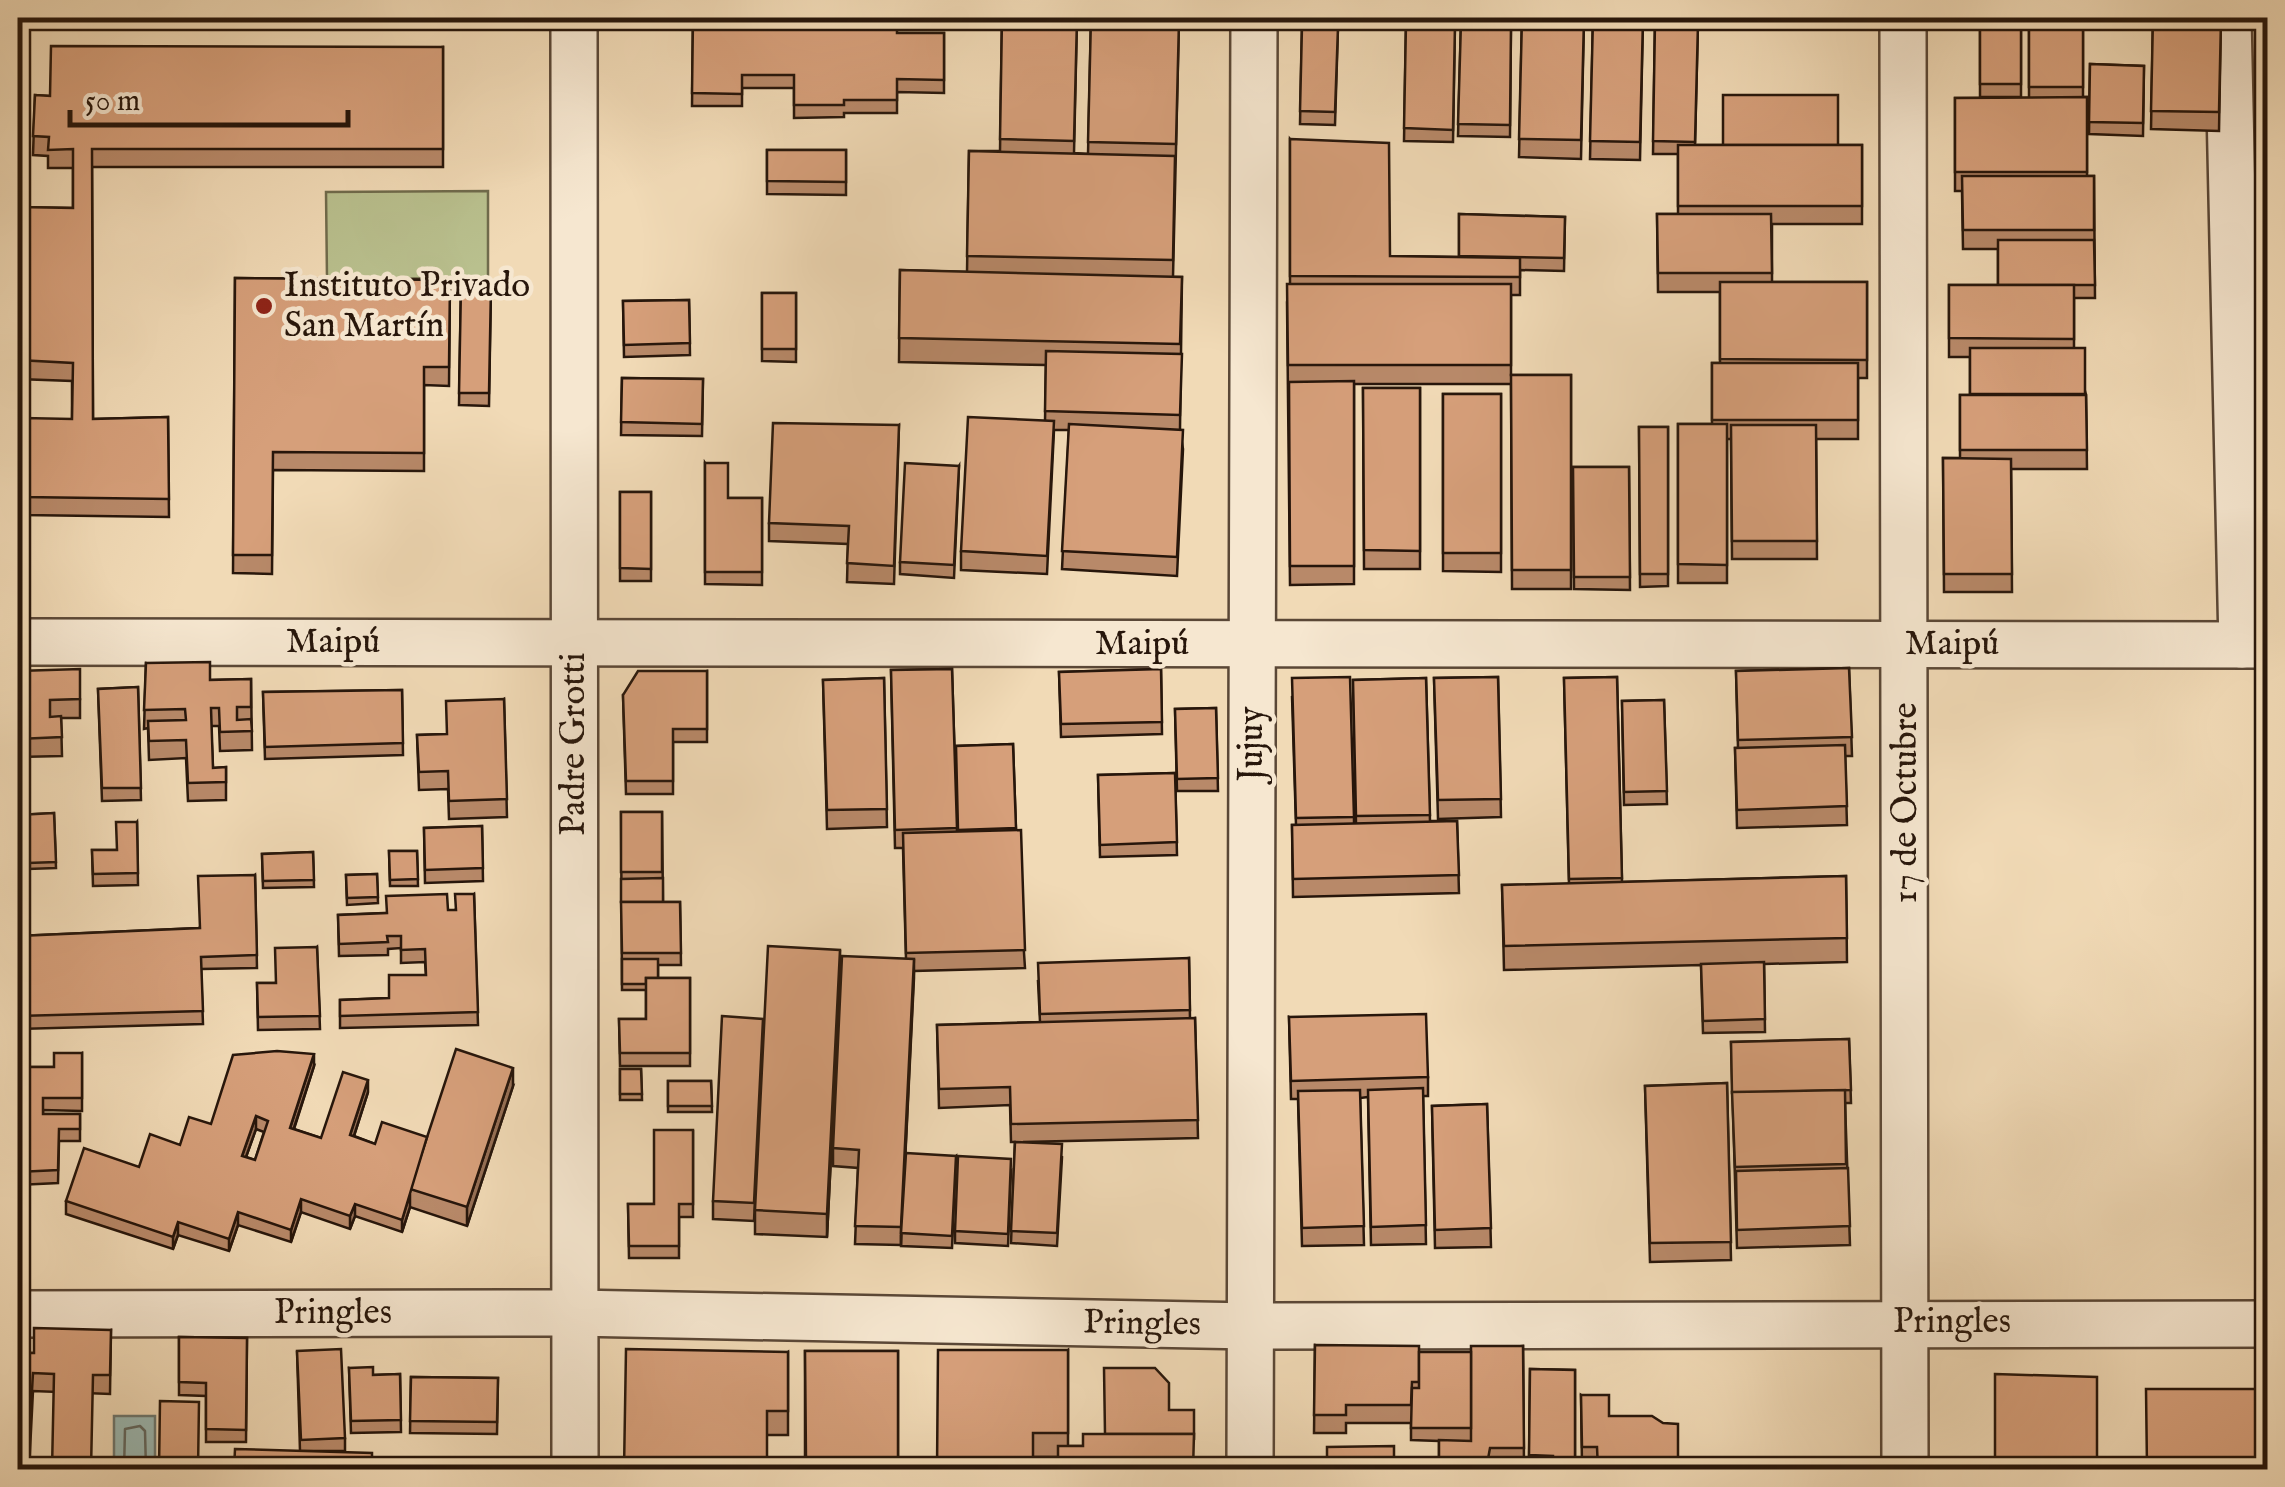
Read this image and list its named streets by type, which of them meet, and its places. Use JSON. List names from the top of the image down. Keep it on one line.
{"streets":{"street":["Maipú","Padre Grotti","Jujuy","17 de Octubre","Pringles"]},"crossings":[["Maipú","Padre Grotti"],["Maipú","Jujuy"],["Maipú","17 de Octubre"],["Padre Grotti","Pringles"],["Jujuy","Pringles"],["17 de Octubre","Pringles"]],"places":["Instituto Privado San Martín"],"scale_bar":"50 m"}
